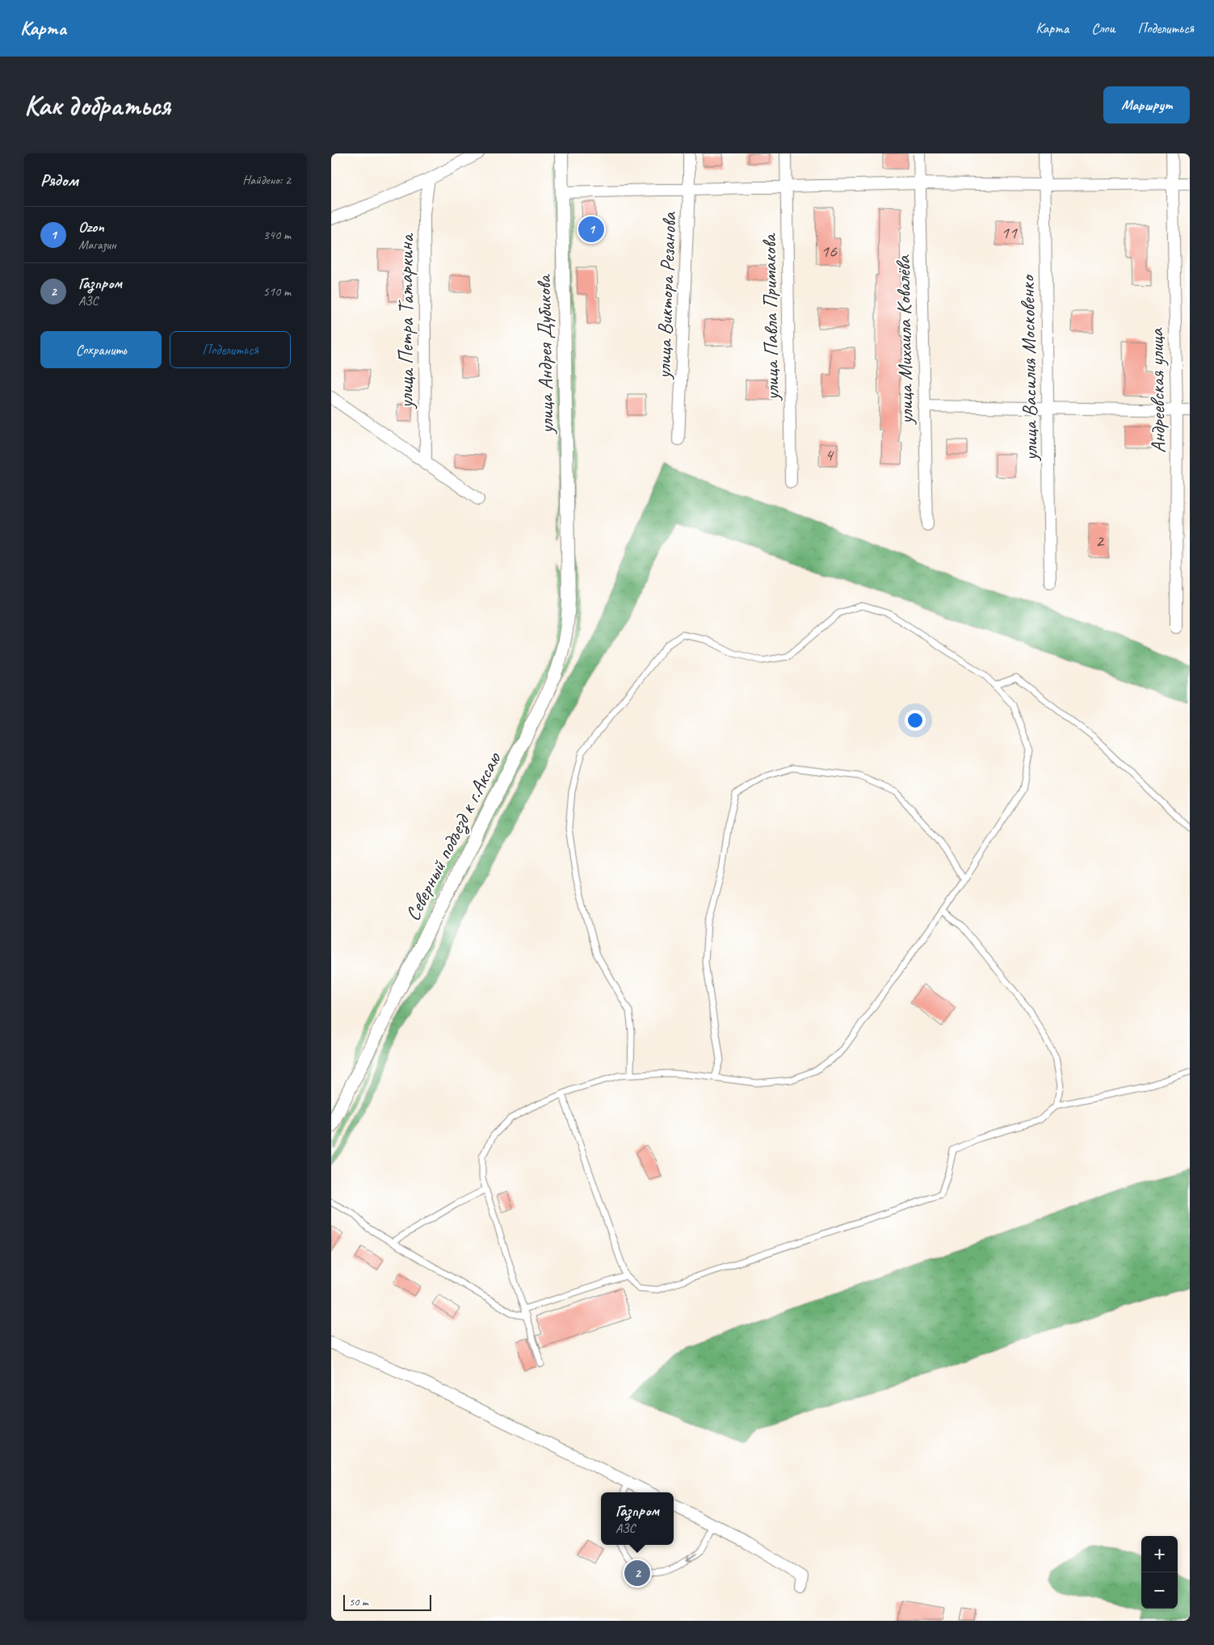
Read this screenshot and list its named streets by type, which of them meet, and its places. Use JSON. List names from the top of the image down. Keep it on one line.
{"streets":{"street":["улица Виктора Резанова","улица Павла Примакова","улица Петра Татаркина","улица Михаила Ковалёва","улица Андрея Дубикова","улица Василия Московенко","Андреевская улица","Северный подъезд к г.Аксаю"]},"crossings":[["улица Андрея Дубикова","Северный подъезд к г.Аксаю"]],"house_numbers":["11","16","4","2"],"scale_bar":"50 m","page":{"header":"Карта","nav":["Карта","Слои","Поделиться"],"buttons":["Маршрут",["Сохранить","Поделиться"]],"title":"Как добраться","heading":["Рядом","Найдено: 2"],"list":[{"mark":"1","name":"Ozon","note":"Магазин","value":"340 m"},{"mark":"2","name":"Газпром","note":"АЗС","value":"510 m"}],"pins":["1","2"],"popup":["Газпром","АЗС"],"map_buttons":["+","−"],"scale":"50 m"}}
